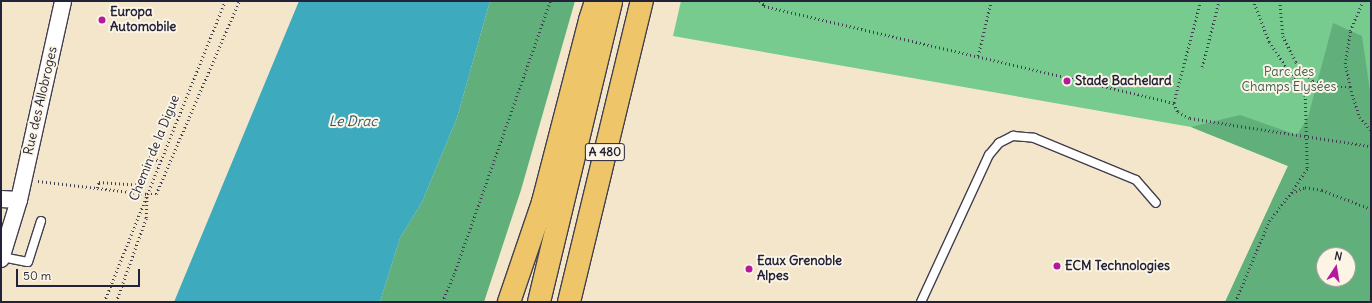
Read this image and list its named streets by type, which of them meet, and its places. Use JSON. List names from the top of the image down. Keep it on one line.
{"streets":{"highway":["A 480"],"street":["Rue des Allobroges"],"path":["Chemin de la Digue"]},"water":["Le Drac"],"parks":["Parc des Champs Elysées"],"places":["Europa Automobile","Stade Bachelard","ECM Technologies","Eaux Grenoble Alpes"],"scale_bar":"50 m","north":"top"}
